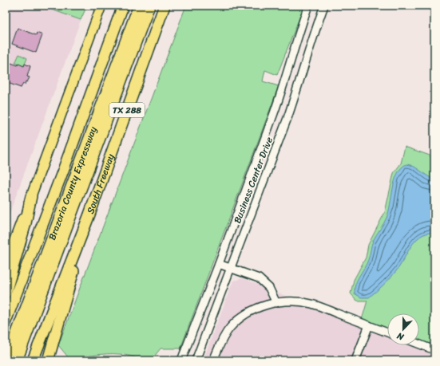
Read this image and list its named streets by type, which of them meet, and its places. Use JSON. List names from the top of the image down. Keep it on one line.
{"streets":{"highway":["TX 288","Brazoria County Expressway","South Freeway"],"street":["Business Center Drive"]},"north":"bottom"}
